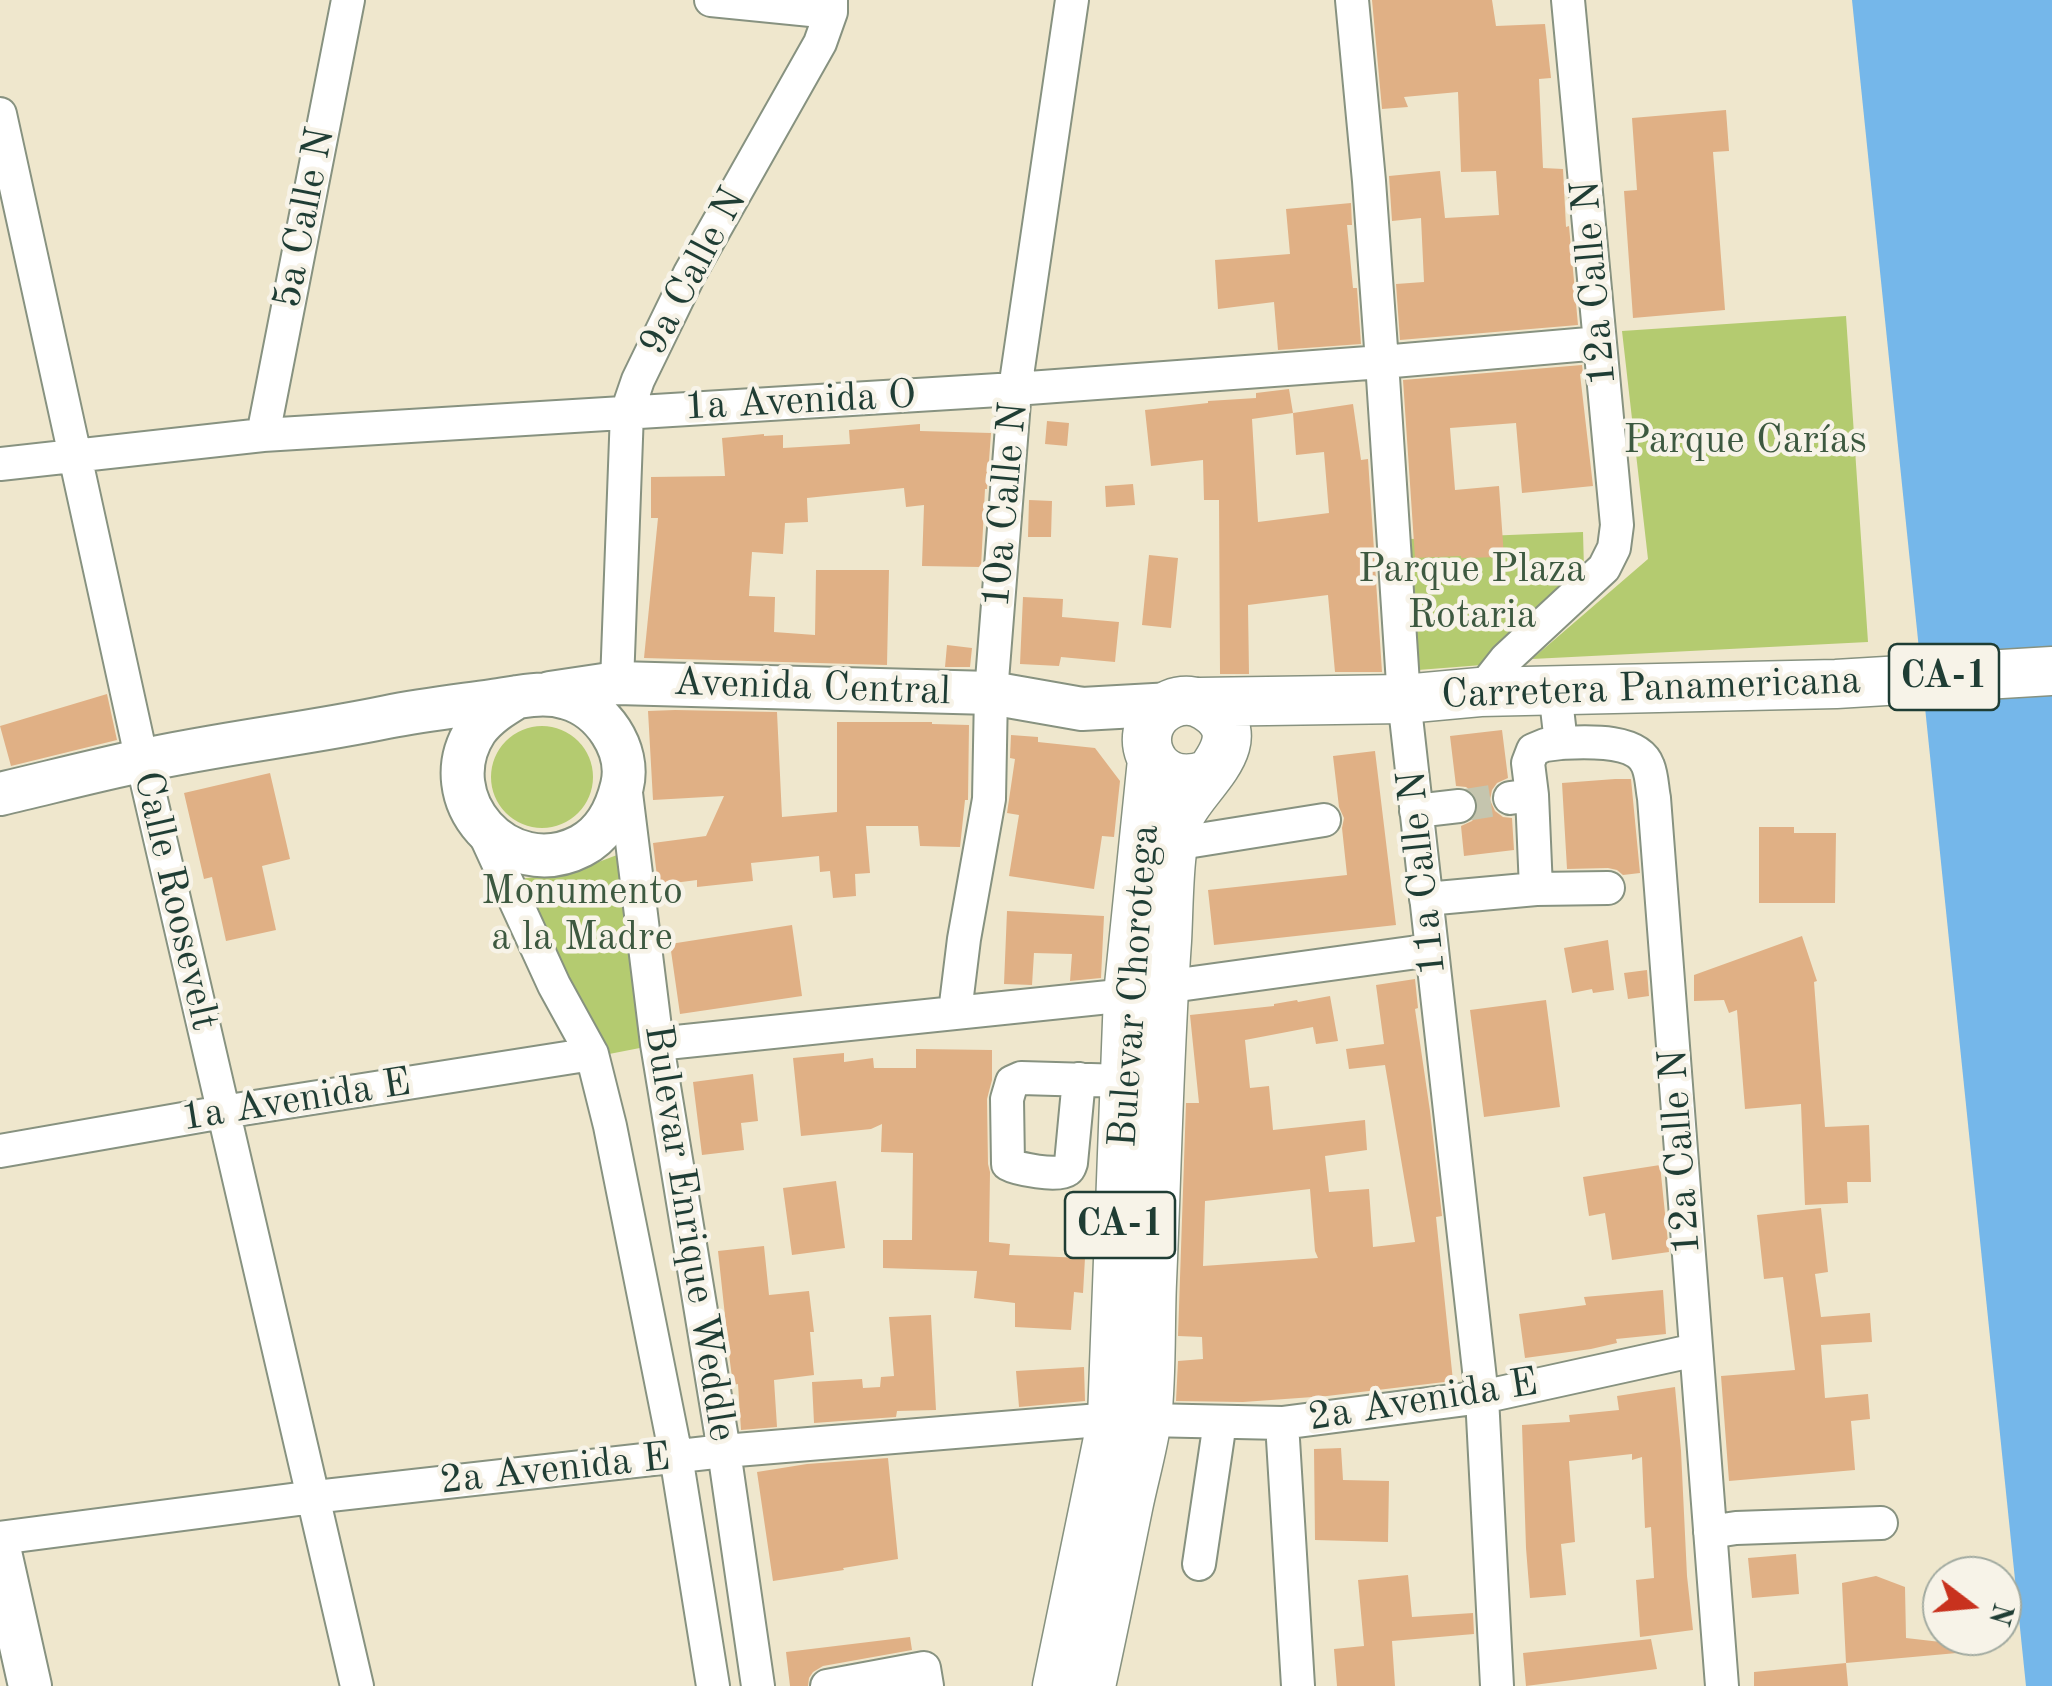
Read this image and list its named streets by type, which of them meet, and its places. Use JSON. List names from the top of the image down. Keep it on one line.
{"streets":{"highway":["CA-1","Carretera Panamericana","Bulevar Chorotega"],"main road":["Avenida Central","Bulevar Enrique Weddle"],"street":["5a Calle N","9a Calle N","12a Calle N","1a Avenida O","10a Calle N","11a Calle N","Calle Roosevelt","1a Avenida E","2a Avenida E"]},"crossings":[["5a Calle N","1a Avenida O"],["9a Calle N","1a Avenida O"],["9a Calle N","Avenida Central"],["9a Calle N","Bulevar Enrique Weddle"],["12a Calle N","1a Avenida O"],["12a Calle N","Carretera Panamericana"],["12a Calle N","2a Avenida E"],["1a Avenida O","10a Calle N"],["1a Avenida O","11a Calle N"],["1a Avenida O","Calle Roosevelt"],["10a Calle N","Avenida Central"],["CA-1","Avenida Central"],["CA-1","Carretera Panamericana"],["CA-1","Bulevar Chorotega"],["Avenida Central","Carretera Panamericana"],["Avenida Central","Calle Roosevelt"],["Avenida Central","Bulevar Chorotega"],["Avenida Central","Bulevar Enrique Weddle"],["Carretera Panamericana","11a Calle N"],["Carretera Panamericana","Bulevar Chorotega"],["11a Calle N","2a Avenida E"],["Calle Roosevelt","1a Avenida E"],["Calle Roosevelt","2a Avenida E"],["Bulevar Chorotega","2a Avenida E"],["1a Avenida E","Bulevar Enrique Weddle"],["Bulevar Enrique Weddle","2a Avenida E"]],"parks":["Parque Carías","Parque Plaza Rotaria","Monumento a la Madre"],"north":"right"}
